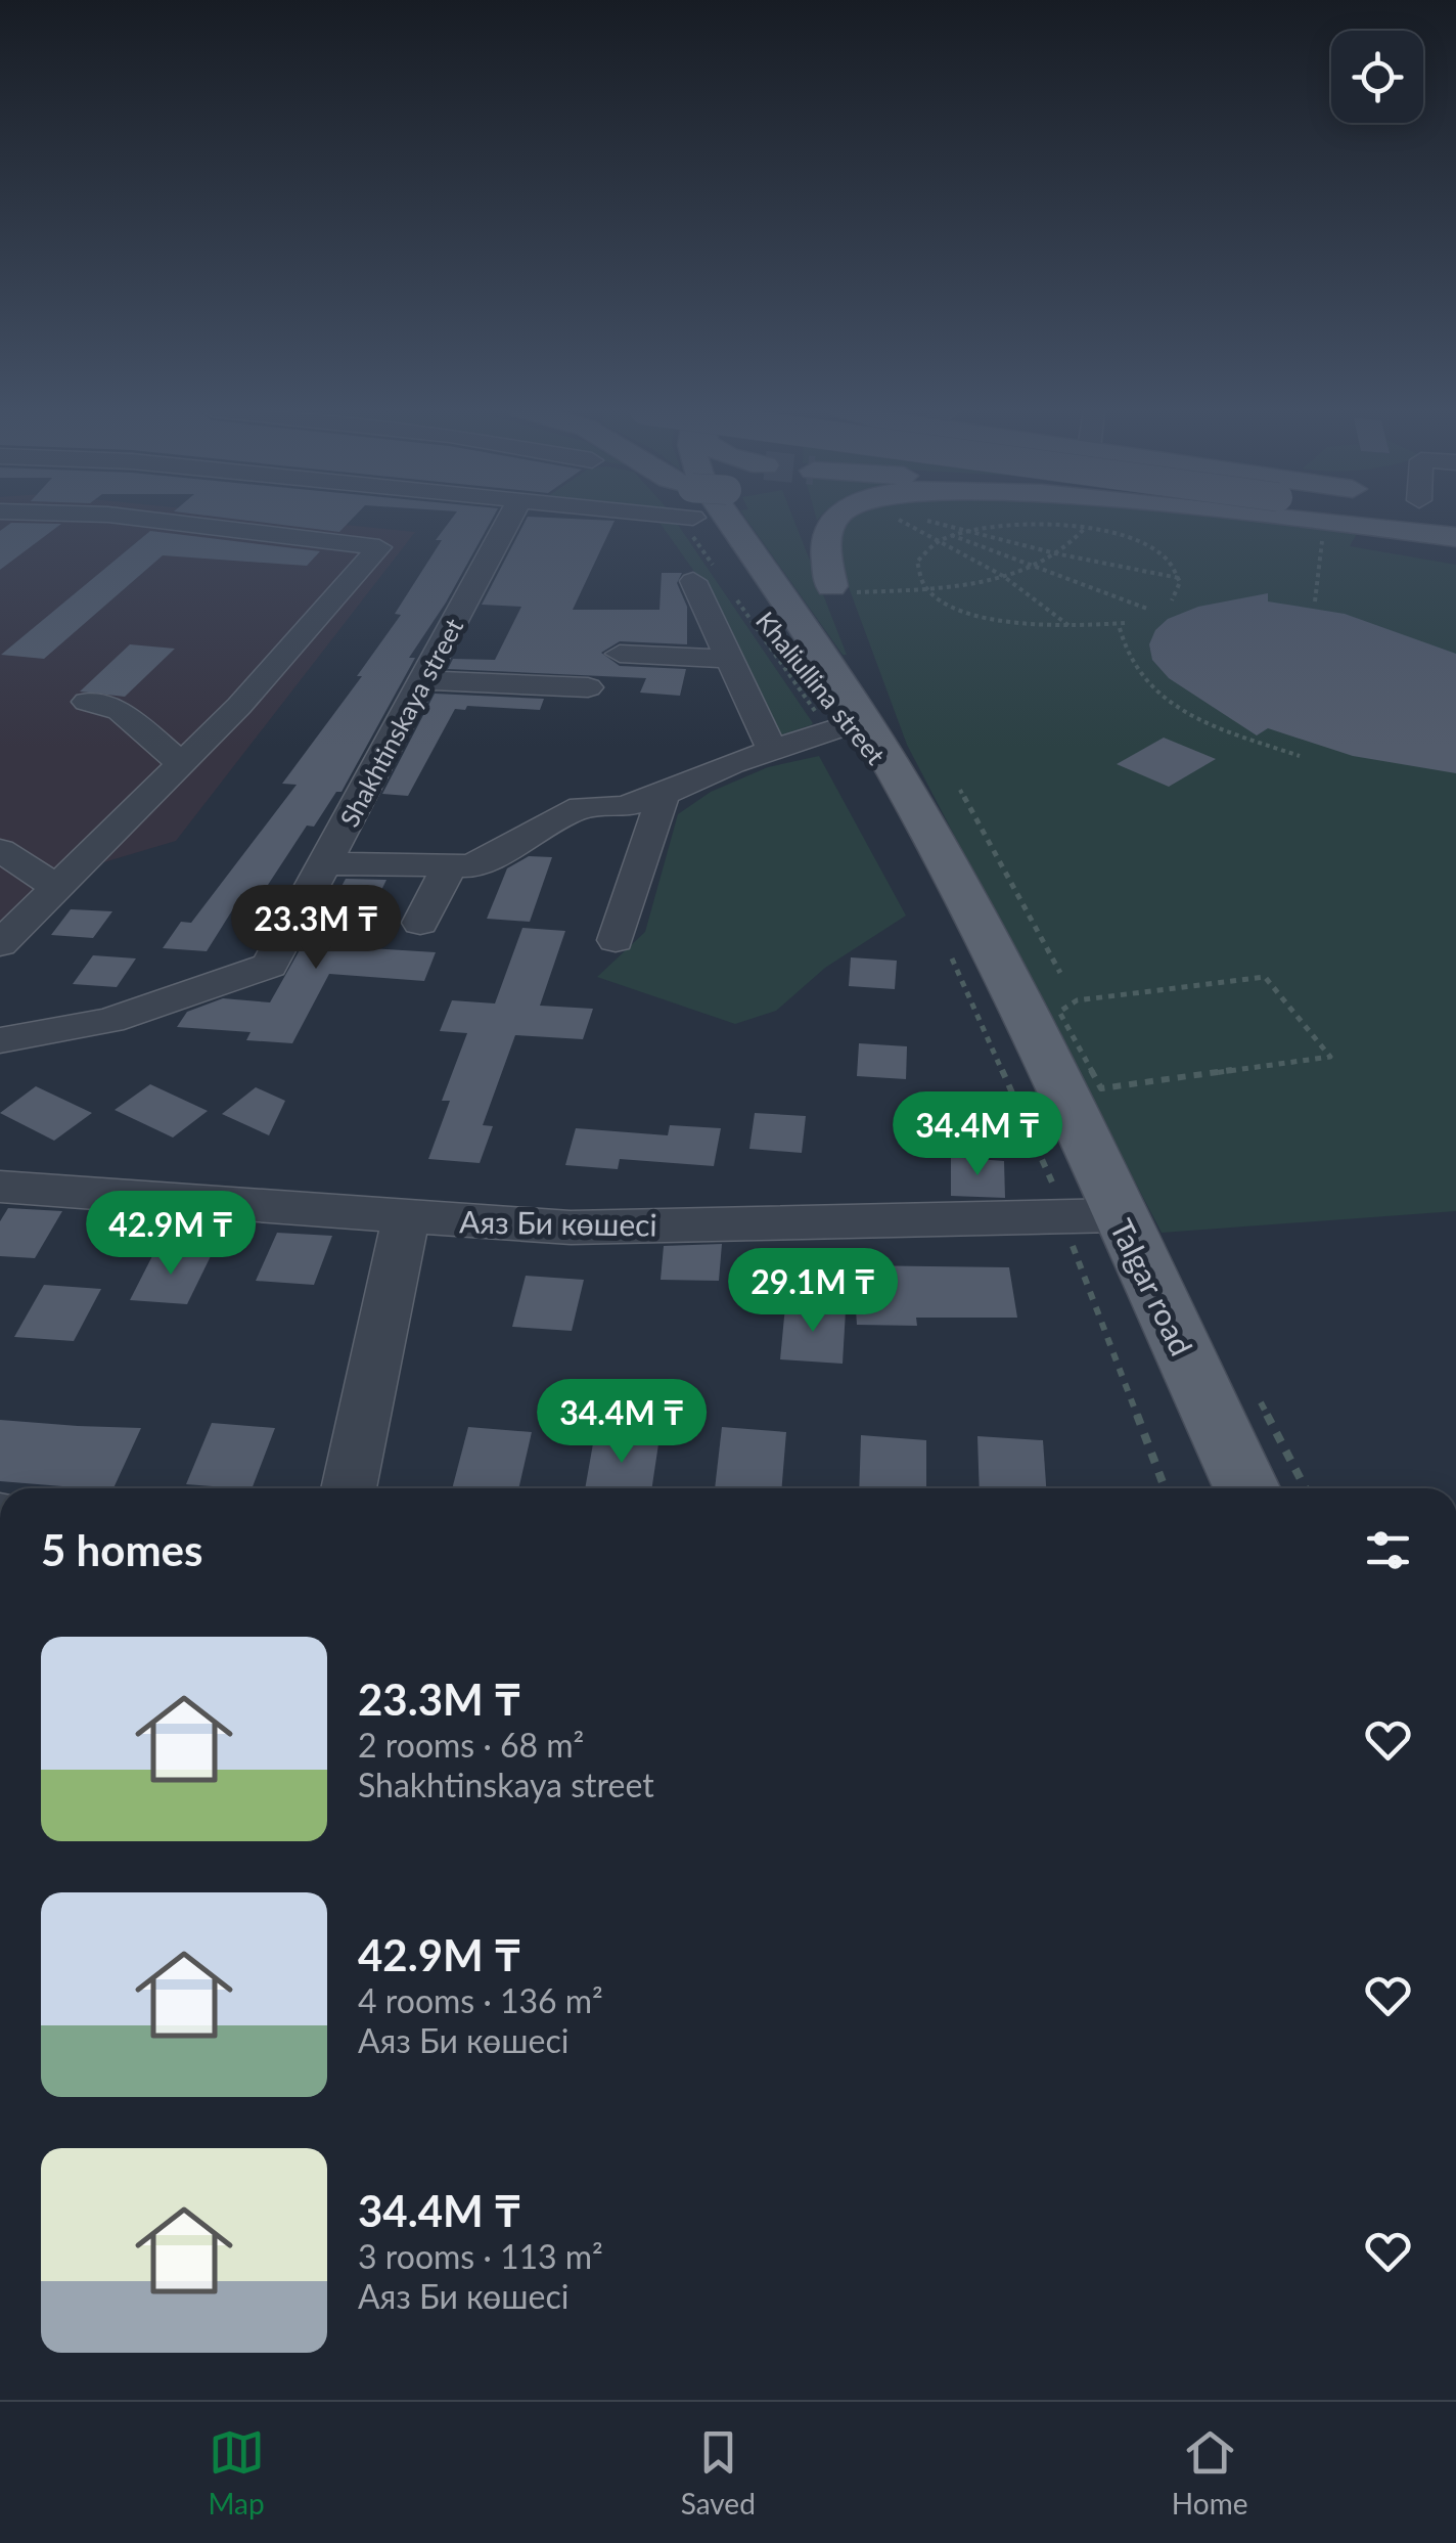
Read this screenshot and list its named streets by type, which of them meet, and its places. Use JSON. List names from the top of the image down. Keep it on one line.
{"streets":{"main road":["Khaliullina street","Talgar road"],"street":["Shakhtinskaya street","Аяз Би көшесі"]},"crossings":[["Khaliullina street","Shakhtinskaya street"],["Khaliullina street","Talgar road"],["Аяз Би көшесі","Talgar road"]],"page":{"price":["23.3M ₸","34.4M ₸","42.9M ₸","29.1M ₸","34.4M ₸"],"heading":"5 homes","list":[{"name":"23.3M ₸","note":"2 rooms · 68 m² · Shakhtinskaya street"},{"name":"42.9M ₸","note":"4 rooms · 136 m² · Аяз Би көшесі"},{"name":"34.4M ₸","note":"3 rooms · 113 m² · Аяз Би көшесі"}],"tabs":["Map","Saved","Home"]}}
